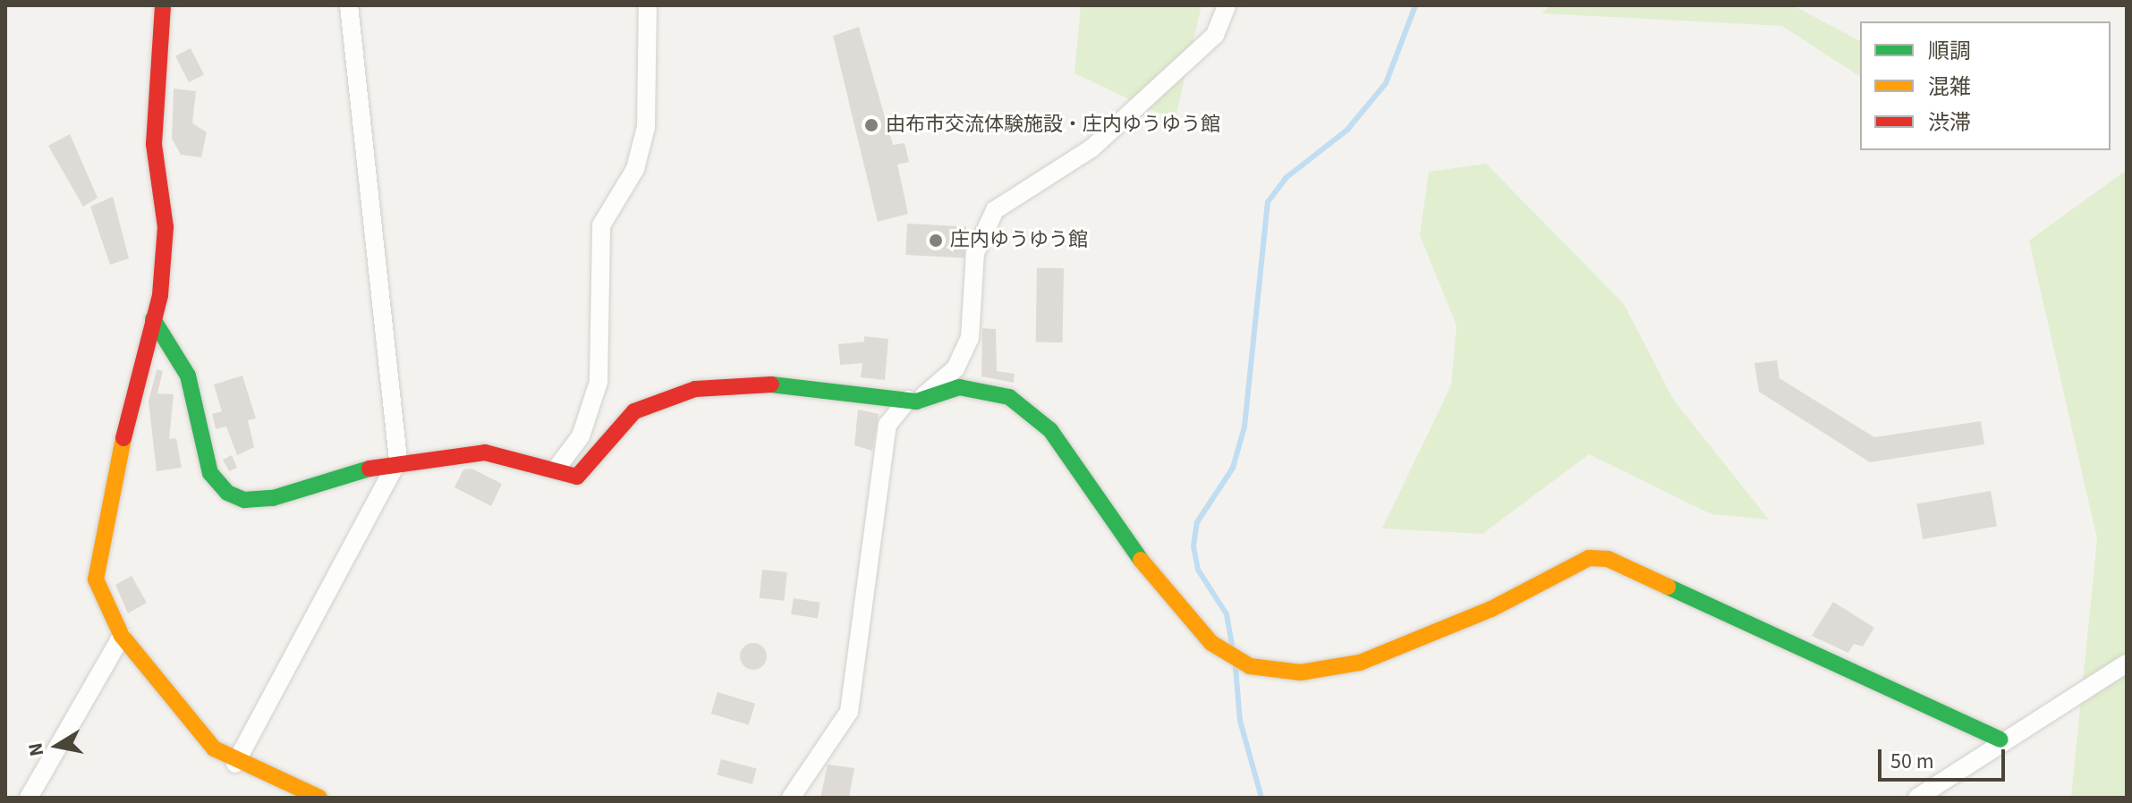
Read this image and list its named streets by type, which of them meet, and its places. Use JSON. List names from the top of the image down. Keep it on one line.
{"places":["由布市交流体験施設・庄内ゆうゆう館","庄内ゆうゆう館"],"legend":["順調","混雑","渋滞"],"scale_bar":"50 m","north":"left"}
